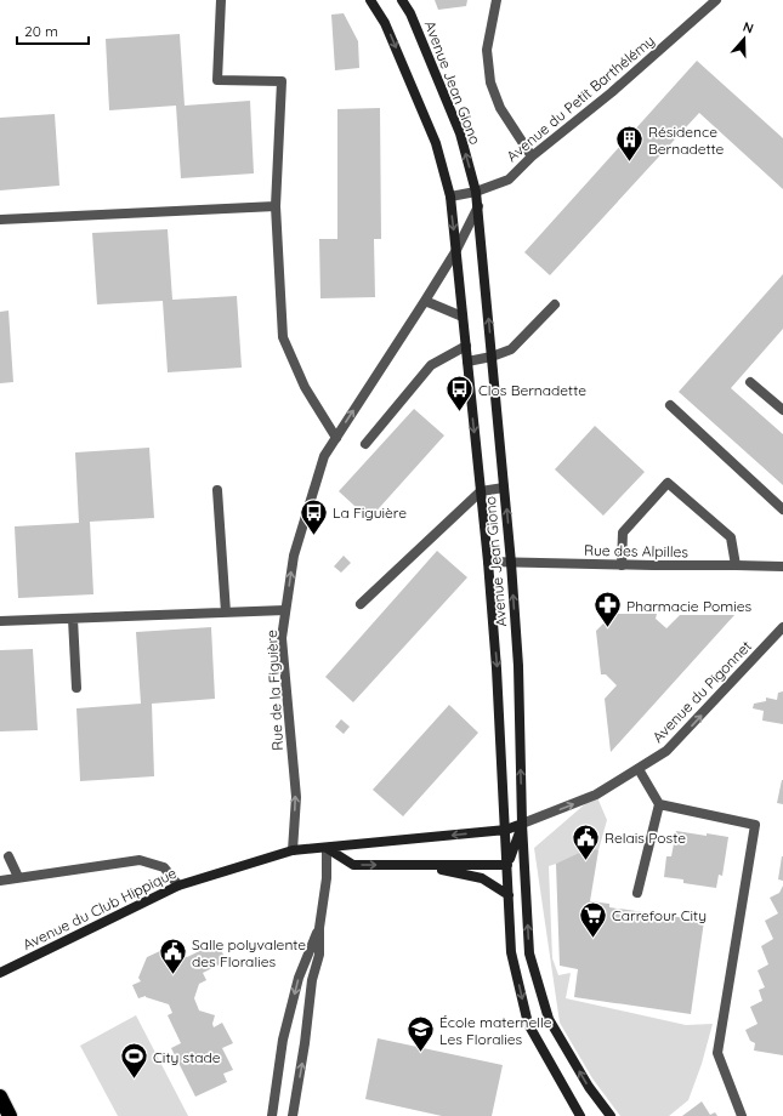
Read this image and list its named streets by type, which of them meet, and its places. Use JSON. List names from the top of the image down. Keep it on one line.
{"streets":{"main road":["Avenue Jean Giono","Avenue du Pigonnet","Avenue du Club Hippique"],"street":["Avenue du Petit Barthélémy","Rue des Alpilles","Rue de la Figuière"]},"crossings":[["Avenue Jean Giono","Avenue du Petit Barthélémy"],["Avenue Jean Giono","Rue des Alpilles"],["Avenue Jean Giono","Rue de la Figuière"],["Avenue Jean Giono","Avenue du Pigonnet"],["Avenue Jean Giono","Avenue du Club Hippique"],["Rue de la Figuière","Avenue du Club Hippique"],["Avenue du Pigonnet","Avenue du Club Hippique"]],"one_way":["Rue de la Figuière","Avenue du Pigonnet"],"places":{"building":["Résidence Bernadette"],"bus stop":["Clos Bernadette","La Figuière"],"pharmacy":["Pharmacie Pomies"],"public building":["Relais Poste","Salle polyvalente des Floralies"],"supermarket":["Carrefour City"],"school or university":["École maternelle Les Floralies"],"sports":["City stade"]},"scale_bar":"20 m","north":"top"}
